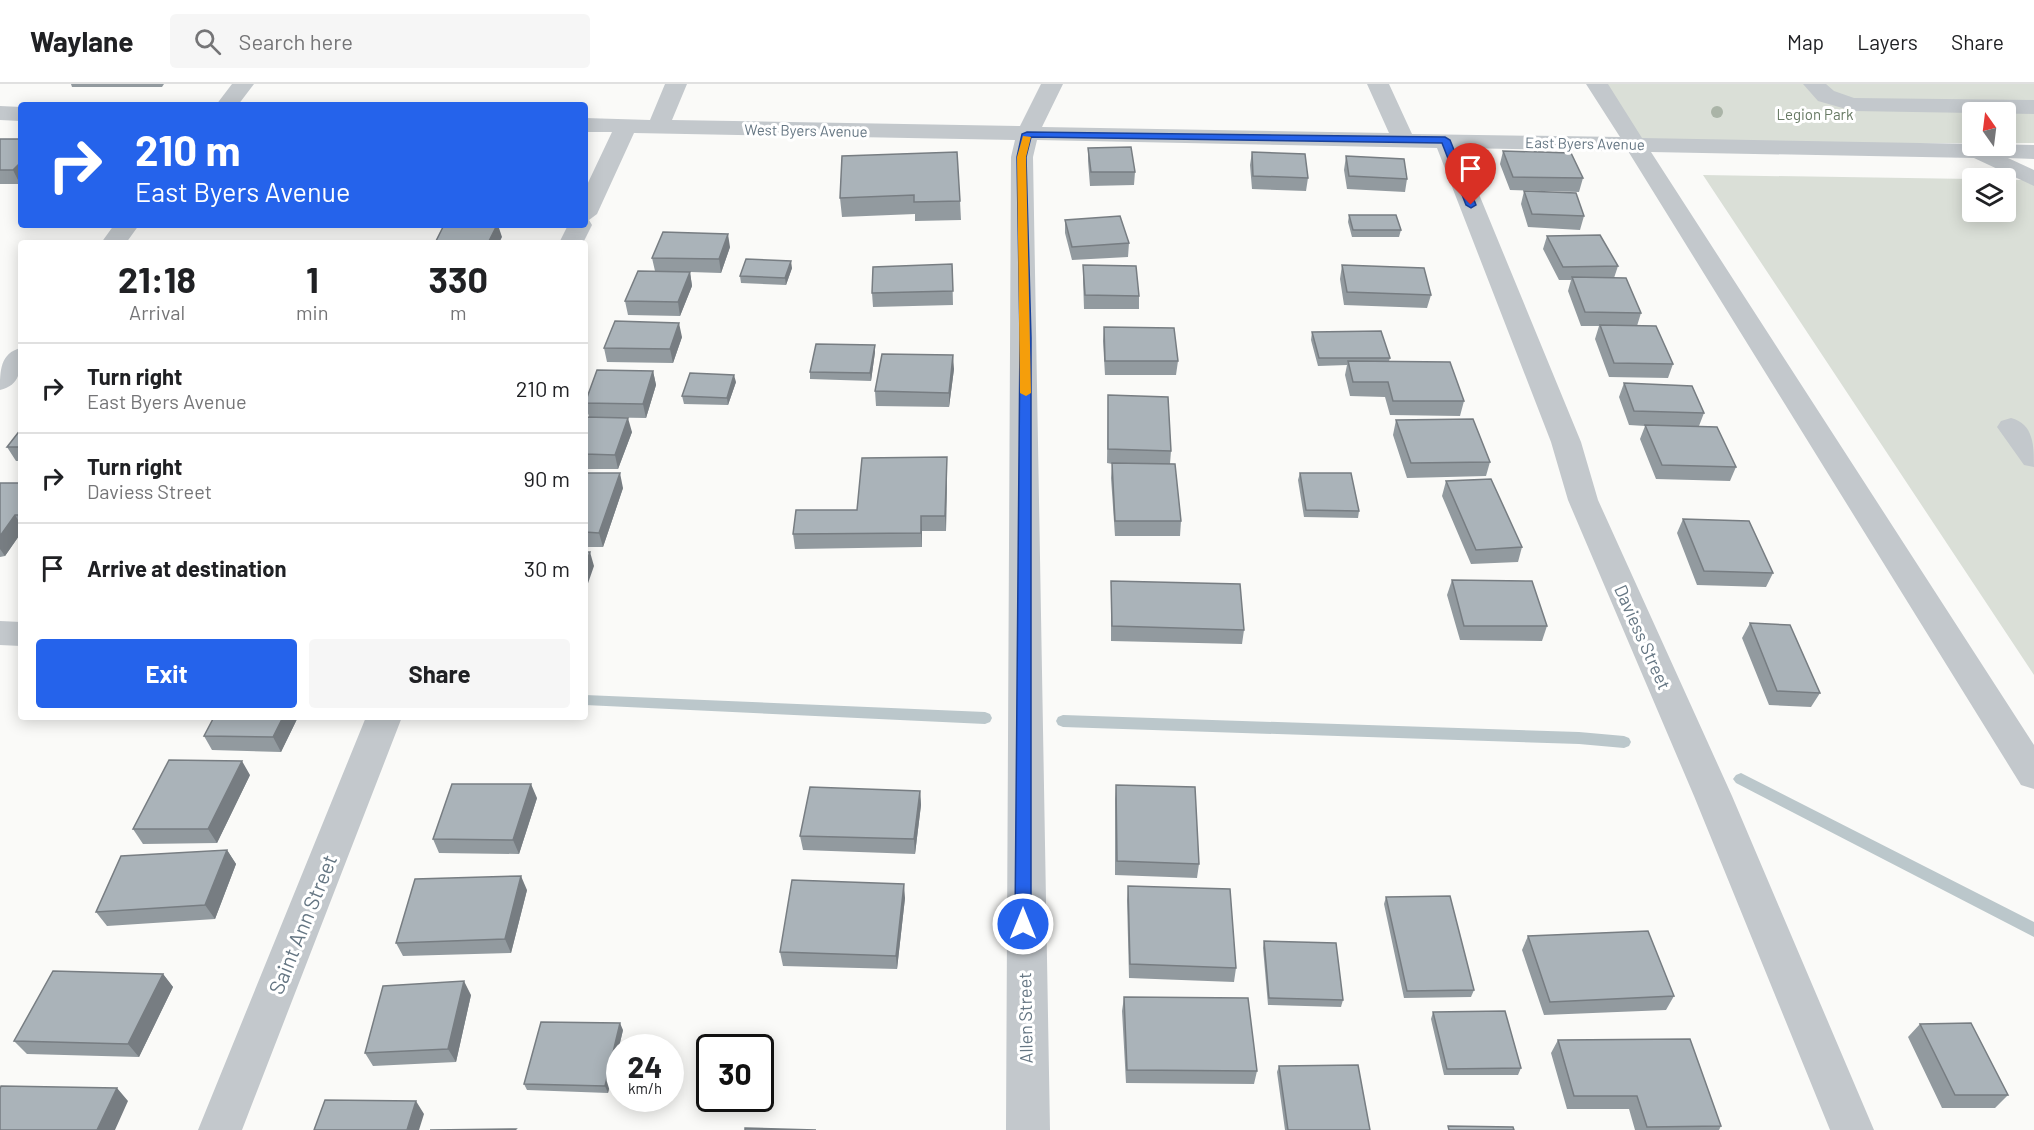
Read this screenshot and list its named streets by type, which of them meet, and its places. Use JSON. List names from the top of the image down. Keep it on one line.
{"streets":{"street":["West Byers Avenue","East Byers Avenue","Daviess Street","Saint Ann Street","Allen Street"]},"crossings":[["West Byers Avenue","East Byers Avenue"],["West Byers Avenue","Allen Street"],["East Byers Avenue","Daviess Street"],["East Byers Avenue","Allen Street"]],"parks":["Legion Park"],"north":"top","page":{"header":"Waylane","search":"Search here","nav":["Map","Layers","Share"],"turn":["210 m","East Byers Avenue"],"eta":["21:18","Arrival","1","min","330","m"],"list":[{"name":"Turn right","note":"East Byers Avenue","value":"210 m"},{"name":"Turn right","note":"Daviess Street","value":"90 m"},{"name":"Arrive at destination","value":"30 m"}],"buttons":["Exit","Share"],"speed":"24 km/h","limit":"30"}}
